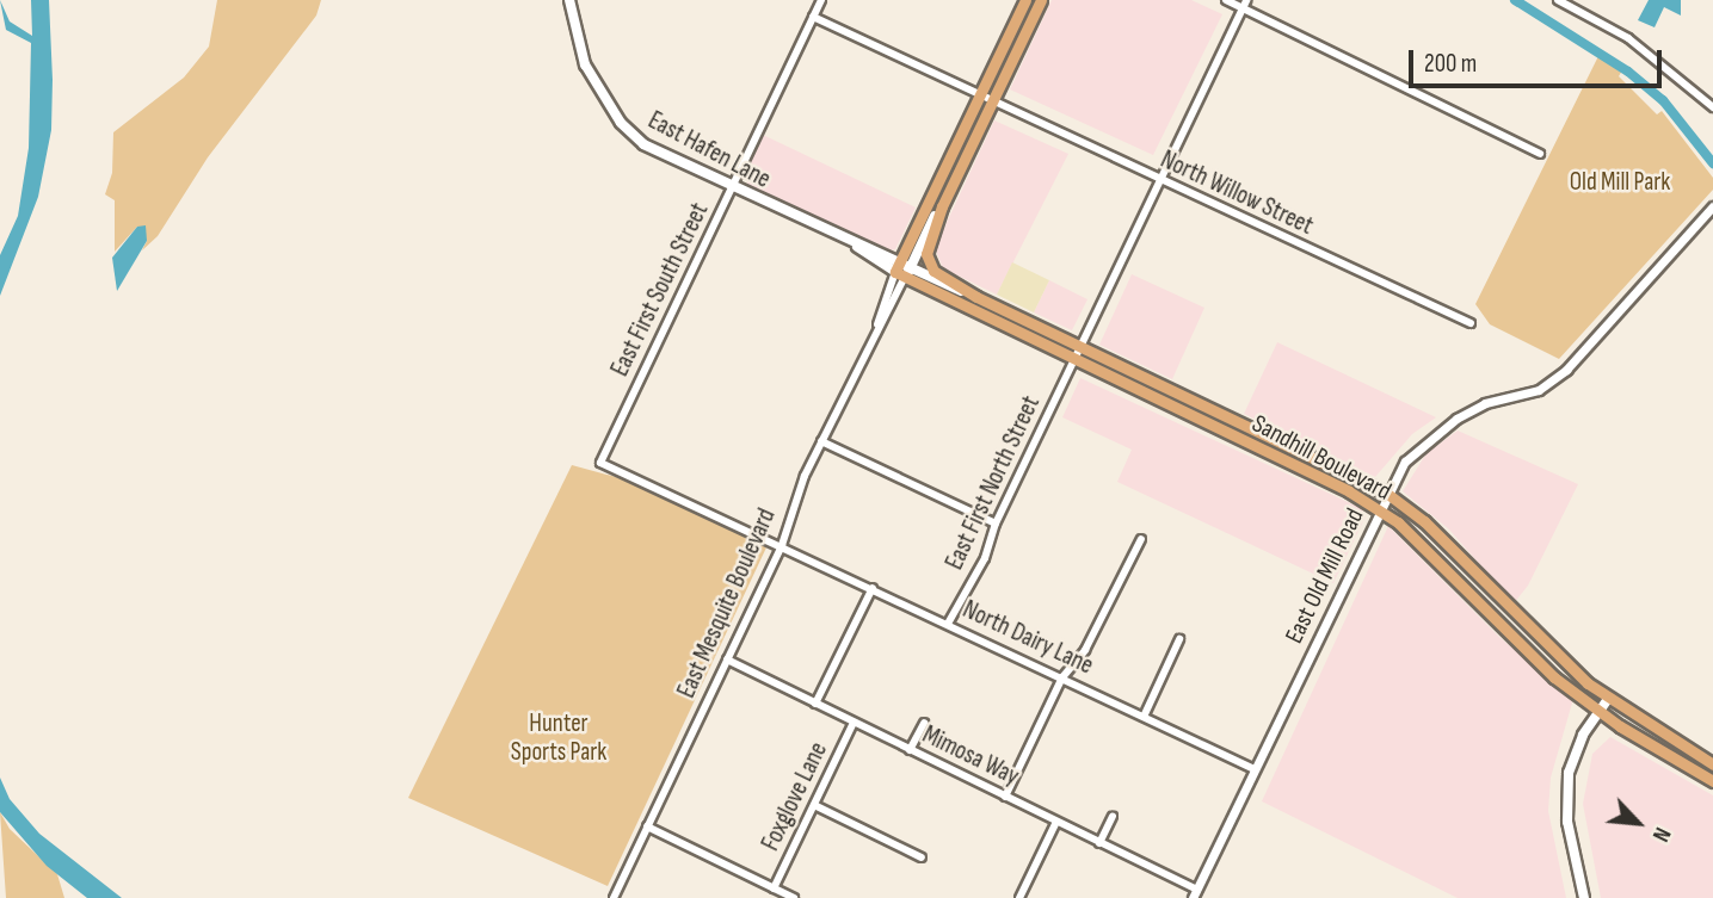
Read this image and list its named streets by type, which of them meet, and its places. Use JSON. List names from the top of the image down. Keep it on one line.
{"streets":{"main road":["East Hafen Lane","Sandhill Boulevard","East Mesquite Boulevard"],"street":["North Willow Street","East First South Street","East First North Street","East Old Mill Road","North Dairy Lane","Mimosa Way","Foxglove Lane"]},"crossings":[["East Hafen Lane","East First South Street"],["East Hafen Lane","Sandhill Boulevard"],["East Hafen Lane","East Mesquite Boulevard"],["North Willow Street","East First South Street"],["North Willow Street","East First North Street"],["North Willow Street","East Mesquite Boulevard"],["East First South Street","North Dairy Lane"],["Sandhill Boulevard","East First North Street"],["Sandhill Boulevard","East Old Mill Road"],["Sandhill Boulevard","East Mesquite Boulevard"],["East First North Street","North Dairy Lane"],["East Old Mill Road","North Dairy Lane"],["East Old Mill Road","Mimosa Way"],["East Mesquite Boulevard","North Dairy Lane"],["East Mesquite Boulevard","Mimosa Way"],["Mimosa Way","Foxglove Lane"]],"parks":["Old Mill Park","Hunter Sports Park"],"scale_bar":"200 m","north":"bottom right"}
